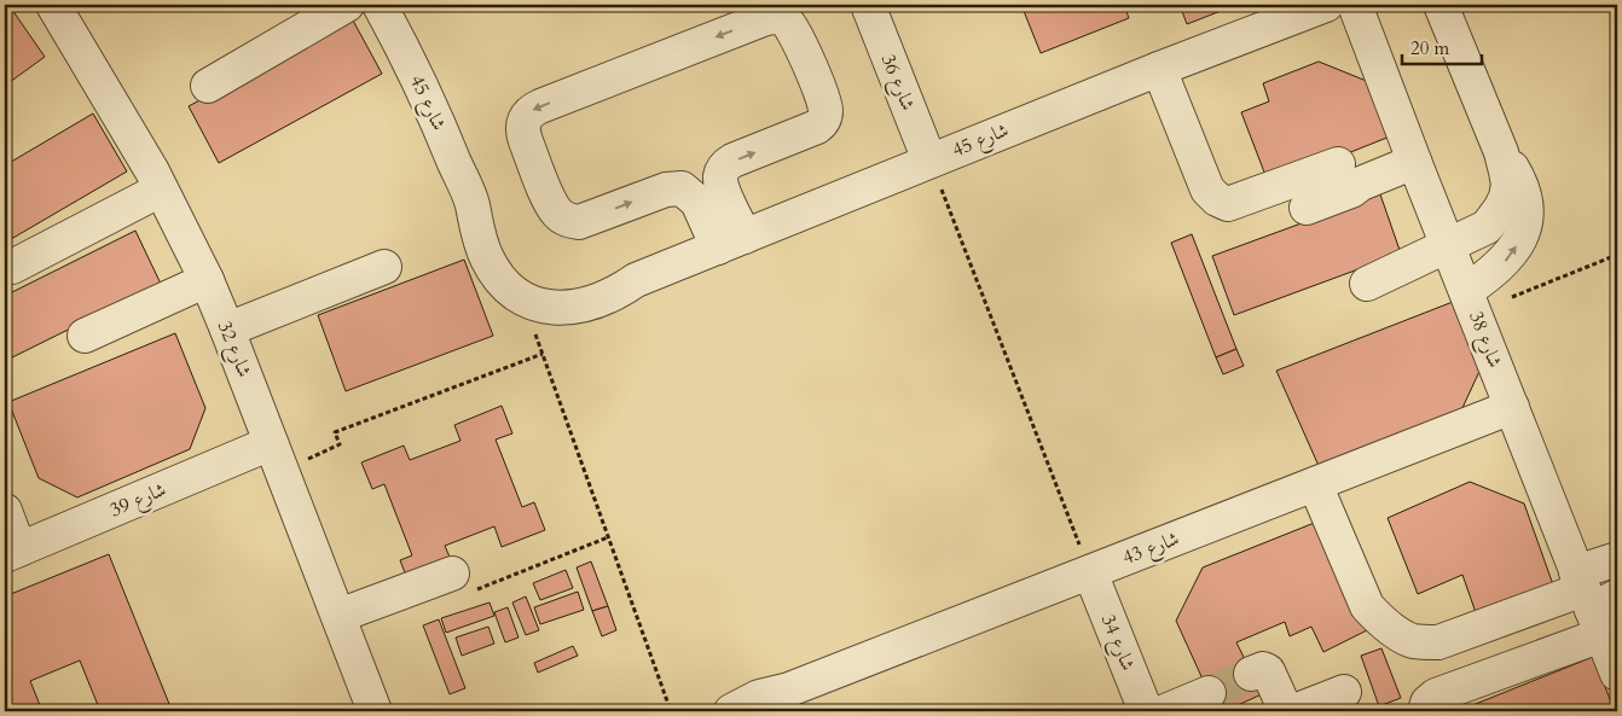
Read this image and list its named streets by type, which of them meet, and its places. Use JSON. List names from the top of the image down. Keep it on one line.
{"streets":{"street":["شارع 36","شارع 45","شارع 38","شارع 32","شارع 39","شارع 43","شارع 34"]},"crossings":[["شارع 36","شارع 45"],["شارع 38","شارع 43"],["شارع 32","شارع 39"],["شارع 43","شارع 34"]],"scale_bar":"20 m"}
